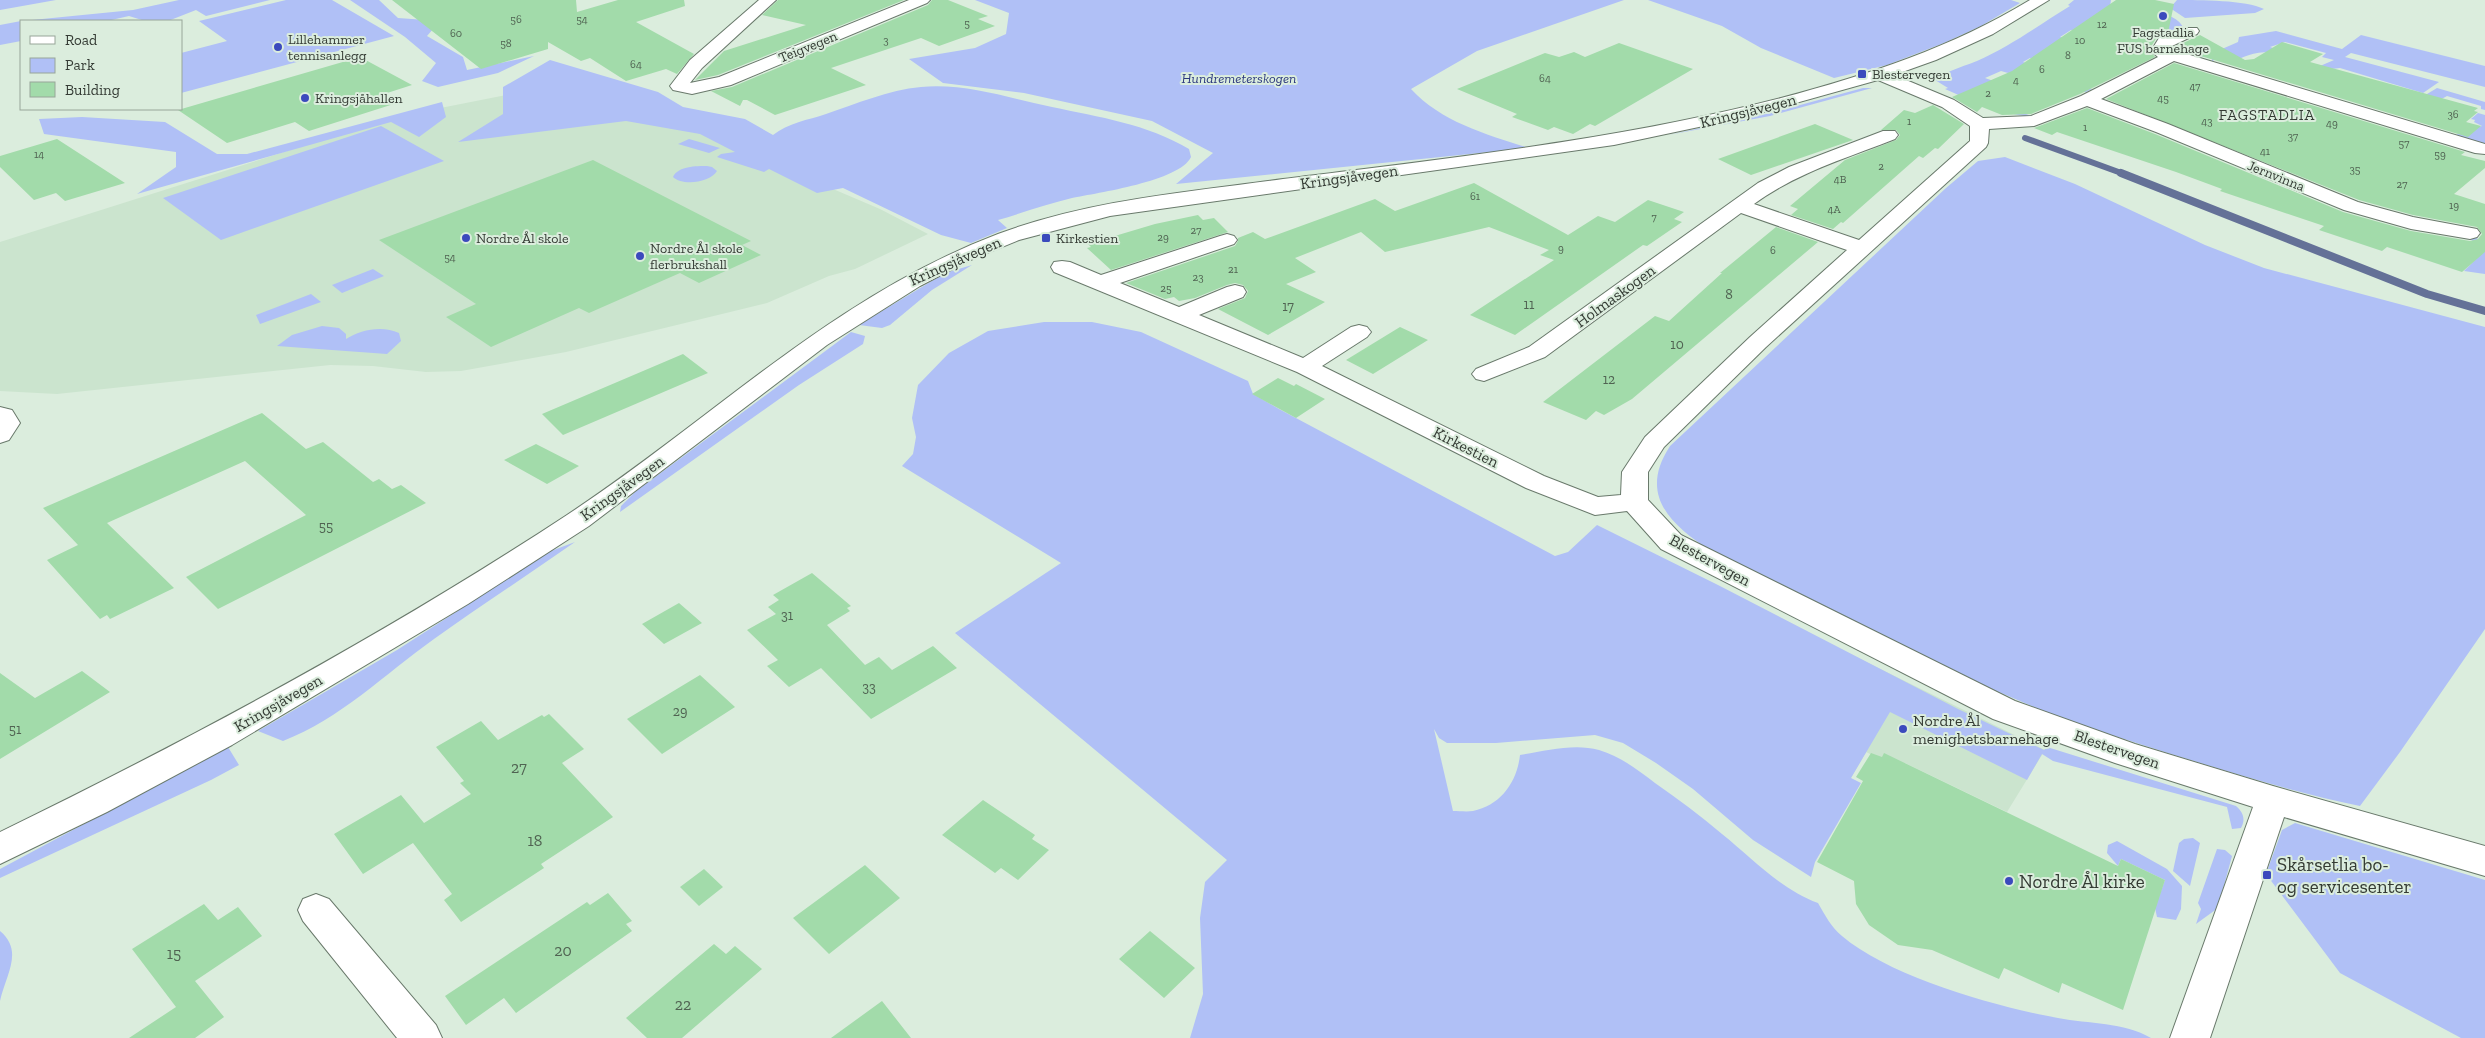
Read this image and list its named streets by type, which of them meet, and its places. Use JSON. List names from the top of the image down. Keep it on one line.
{"streets":{"street":["Teigvegen","Kringsjåvegen","Jernvinna","Holmaskogen","Kirkestien","Blestervegen"]},"crossings":[["Kirkestien","Blestervegen"]],"districts":["FAGSTADLIA"],"parks":["Hundremeterskogen"],"places":{"other":["Fagstadlia FUS barnehage","Lillehammer tennisanlegg","Kringsjåhallen","Nordre Ål skole","Nordre Ål skole flerbrukshall","Nordre Ål menighetsbarnehage","Nordre Ål kirke"],"transit":["Blestervegen","Kirkestien","Skårsetlia bo- og servicesenter"]},"house_numbers":["56","54","5","12","60","3","10","58","8","64","6","64","4","47","2","45","36","1","43","49","1","37","57","41","14","59","2","35","4B","27","61","19","4A","7","27","29","9","6","54","21","23","25","8","11","17","10","12","55","31","33","29","51","27","18","20","15","22"],"legend":["Road","Park","Building"]}
